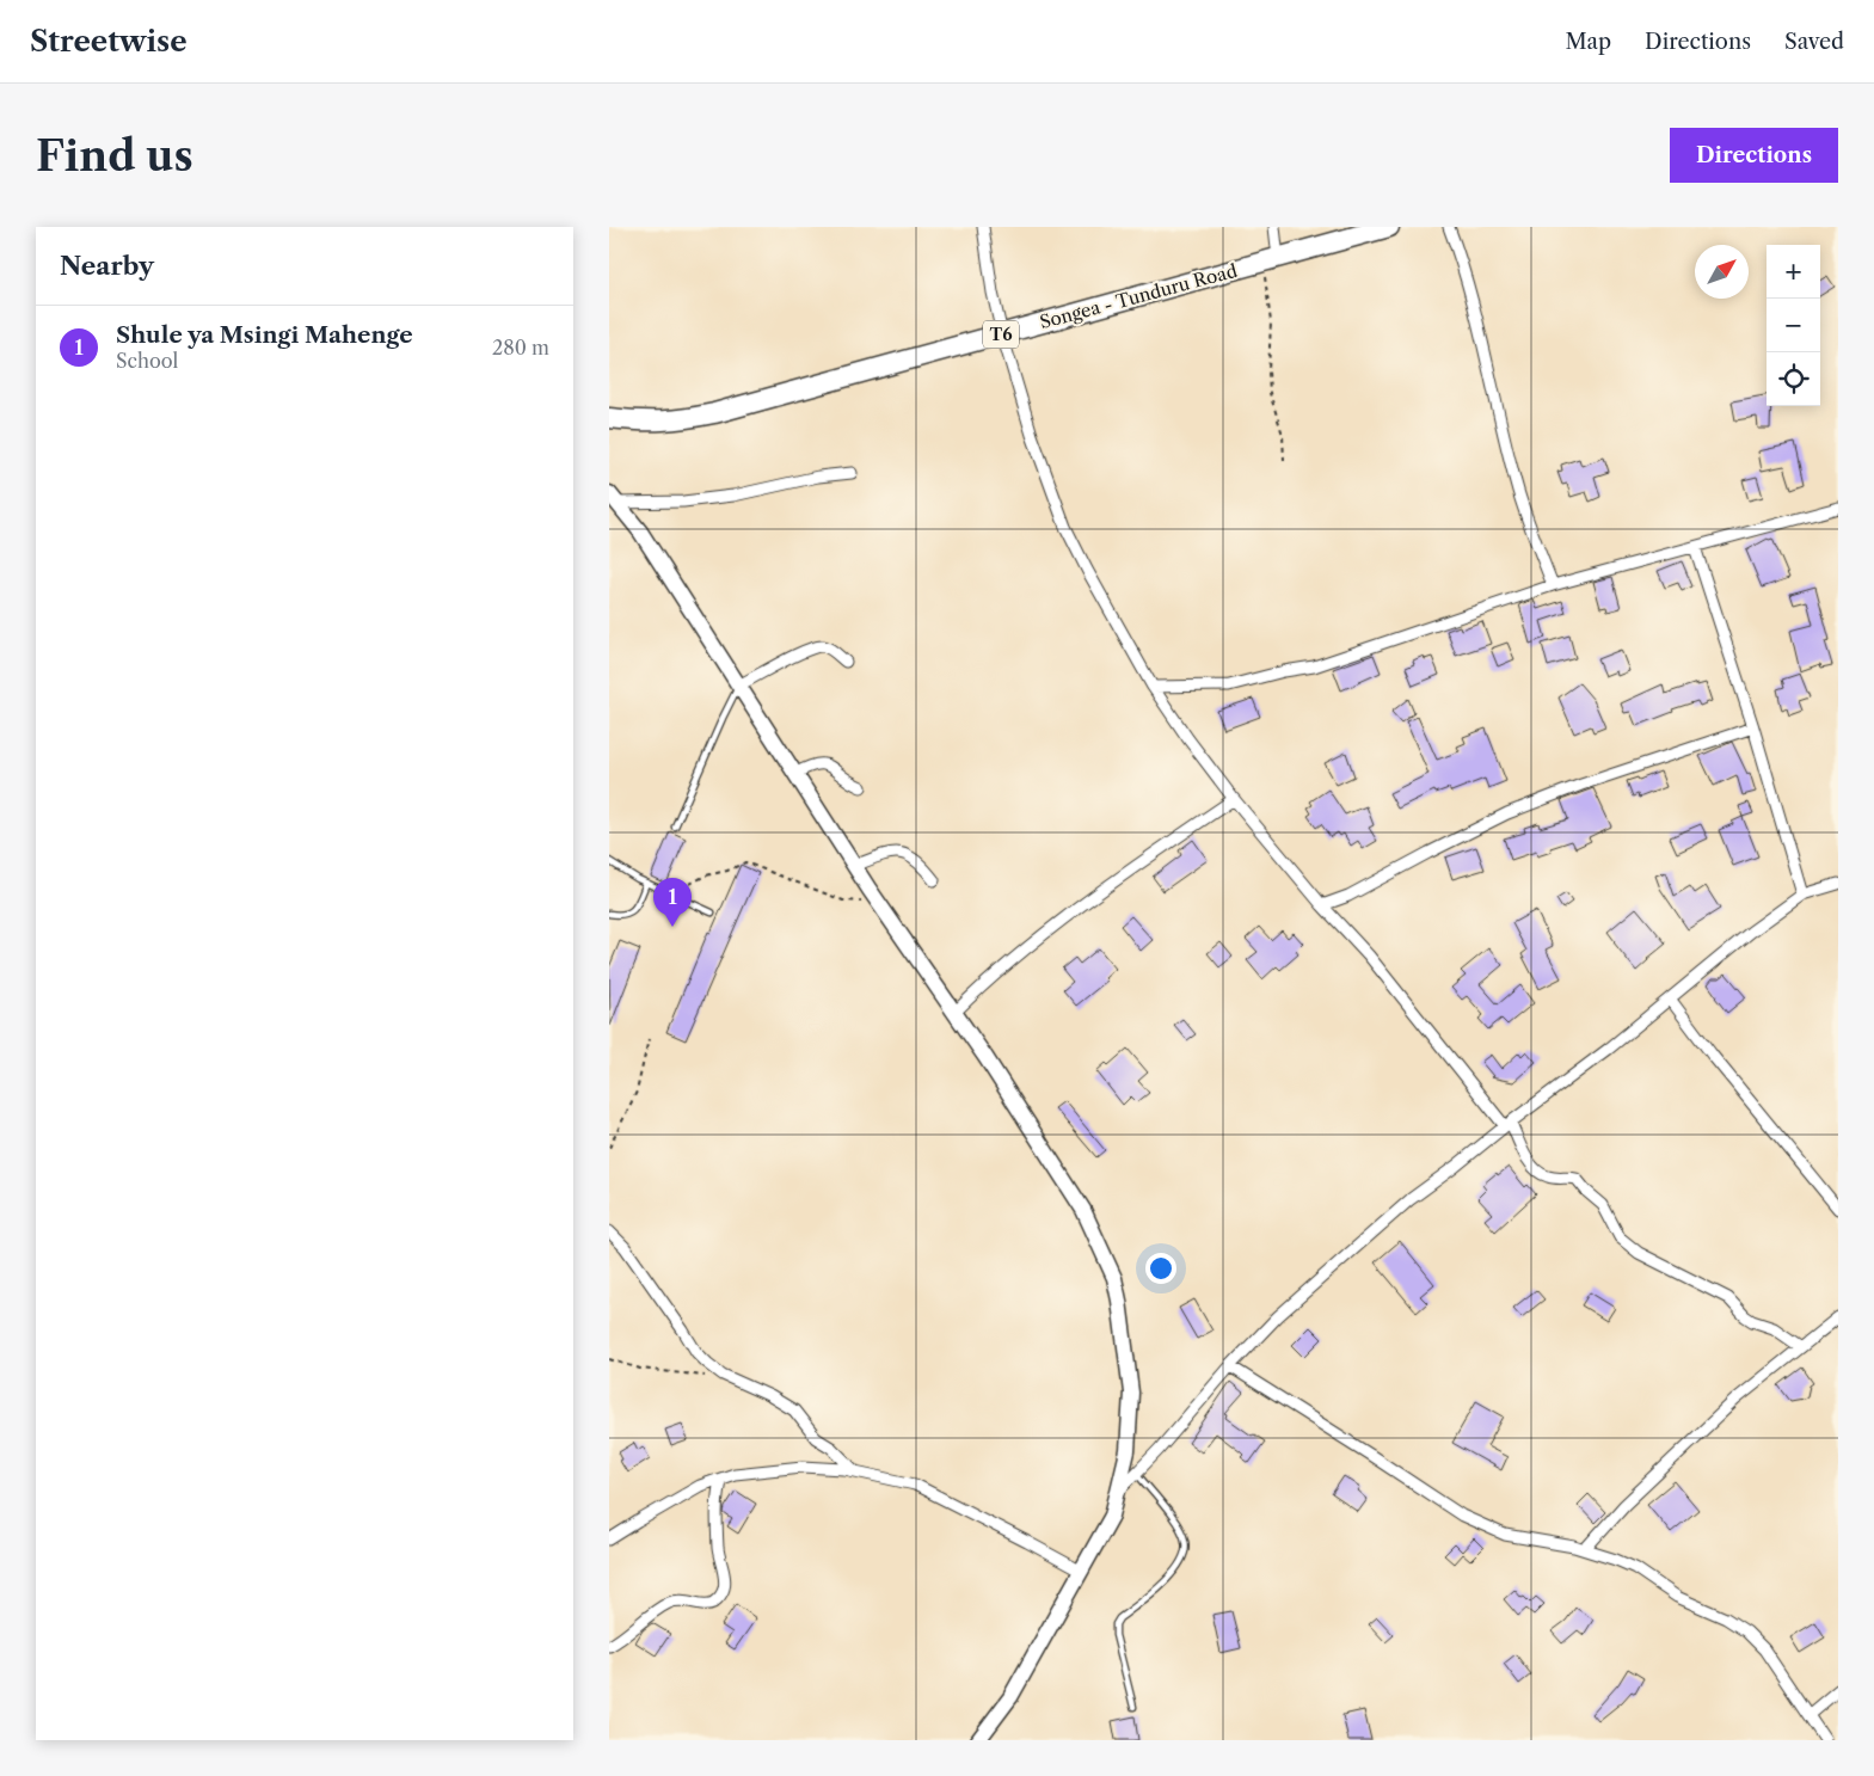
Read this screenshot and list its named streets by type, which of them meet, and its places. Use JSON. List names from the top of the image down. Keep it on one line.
{"streets":{"highway":["Songea - Tunduru Road","T6"]},"north":"top right","page":{"header":"Streetwise","nav":["Map","Directions","Saved"],"buttons":"Directions","title":"Find us","heading":"Nearby","map_buttons":["+","−"],"list":[{"mark":"1","name":"Shule ya Msingi Mahenge","note":"School","value":"280 m"}],"pins":"1"}}
